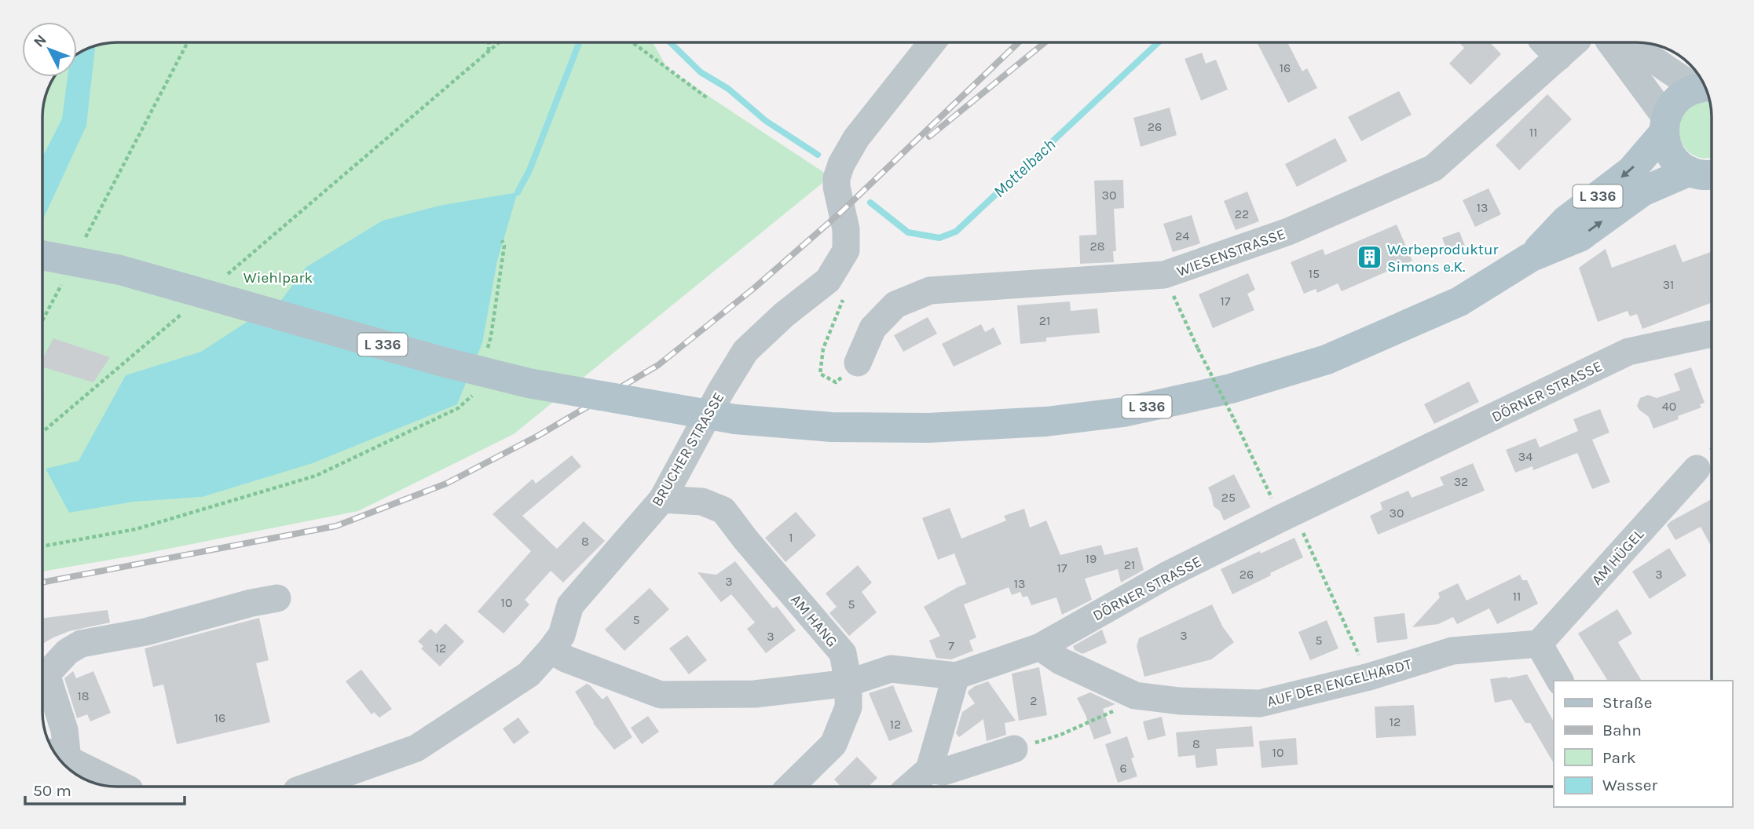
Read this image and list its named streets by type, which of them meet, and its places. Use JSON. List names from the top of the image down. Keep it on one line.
{"streets":{"main road":["L 336"],"street":["WIESENSTRASSE","DÖRNER STRASSE","BRUCHER STRASSE","AM HÜGEL","AM HANG","AUF DER ENGELHARDT"]},"crossings":[["DÖRNER STRASSE","BRUCHER STRASSE"],["DÖRNER STRASSE","AM HANG"],["DÖRNER STRASSE","AUF DER ENGELHARDT"],["BRUCHER STRASSE","AM HANG"],["AM HÜGEL","AUF DER ENGELHARDT"]],"water":["Mottelbach"],"parks":["Wiehlpark"],"places":{"building":["Werbeproduktur Simons e.K."]},"house_numbers":["16","26","11","30","13","22","24","28","15","31","17","21","40","34","32","25","30","1","8","19","21","17","26","3","3","13","11","10","5","5","3","3","5","7","12","18","2","16","12","12","8","10","6"],"legend":["Straße","Bahn","Park","Wasser"],"scale_bar":"50 m","north":"top left"}
